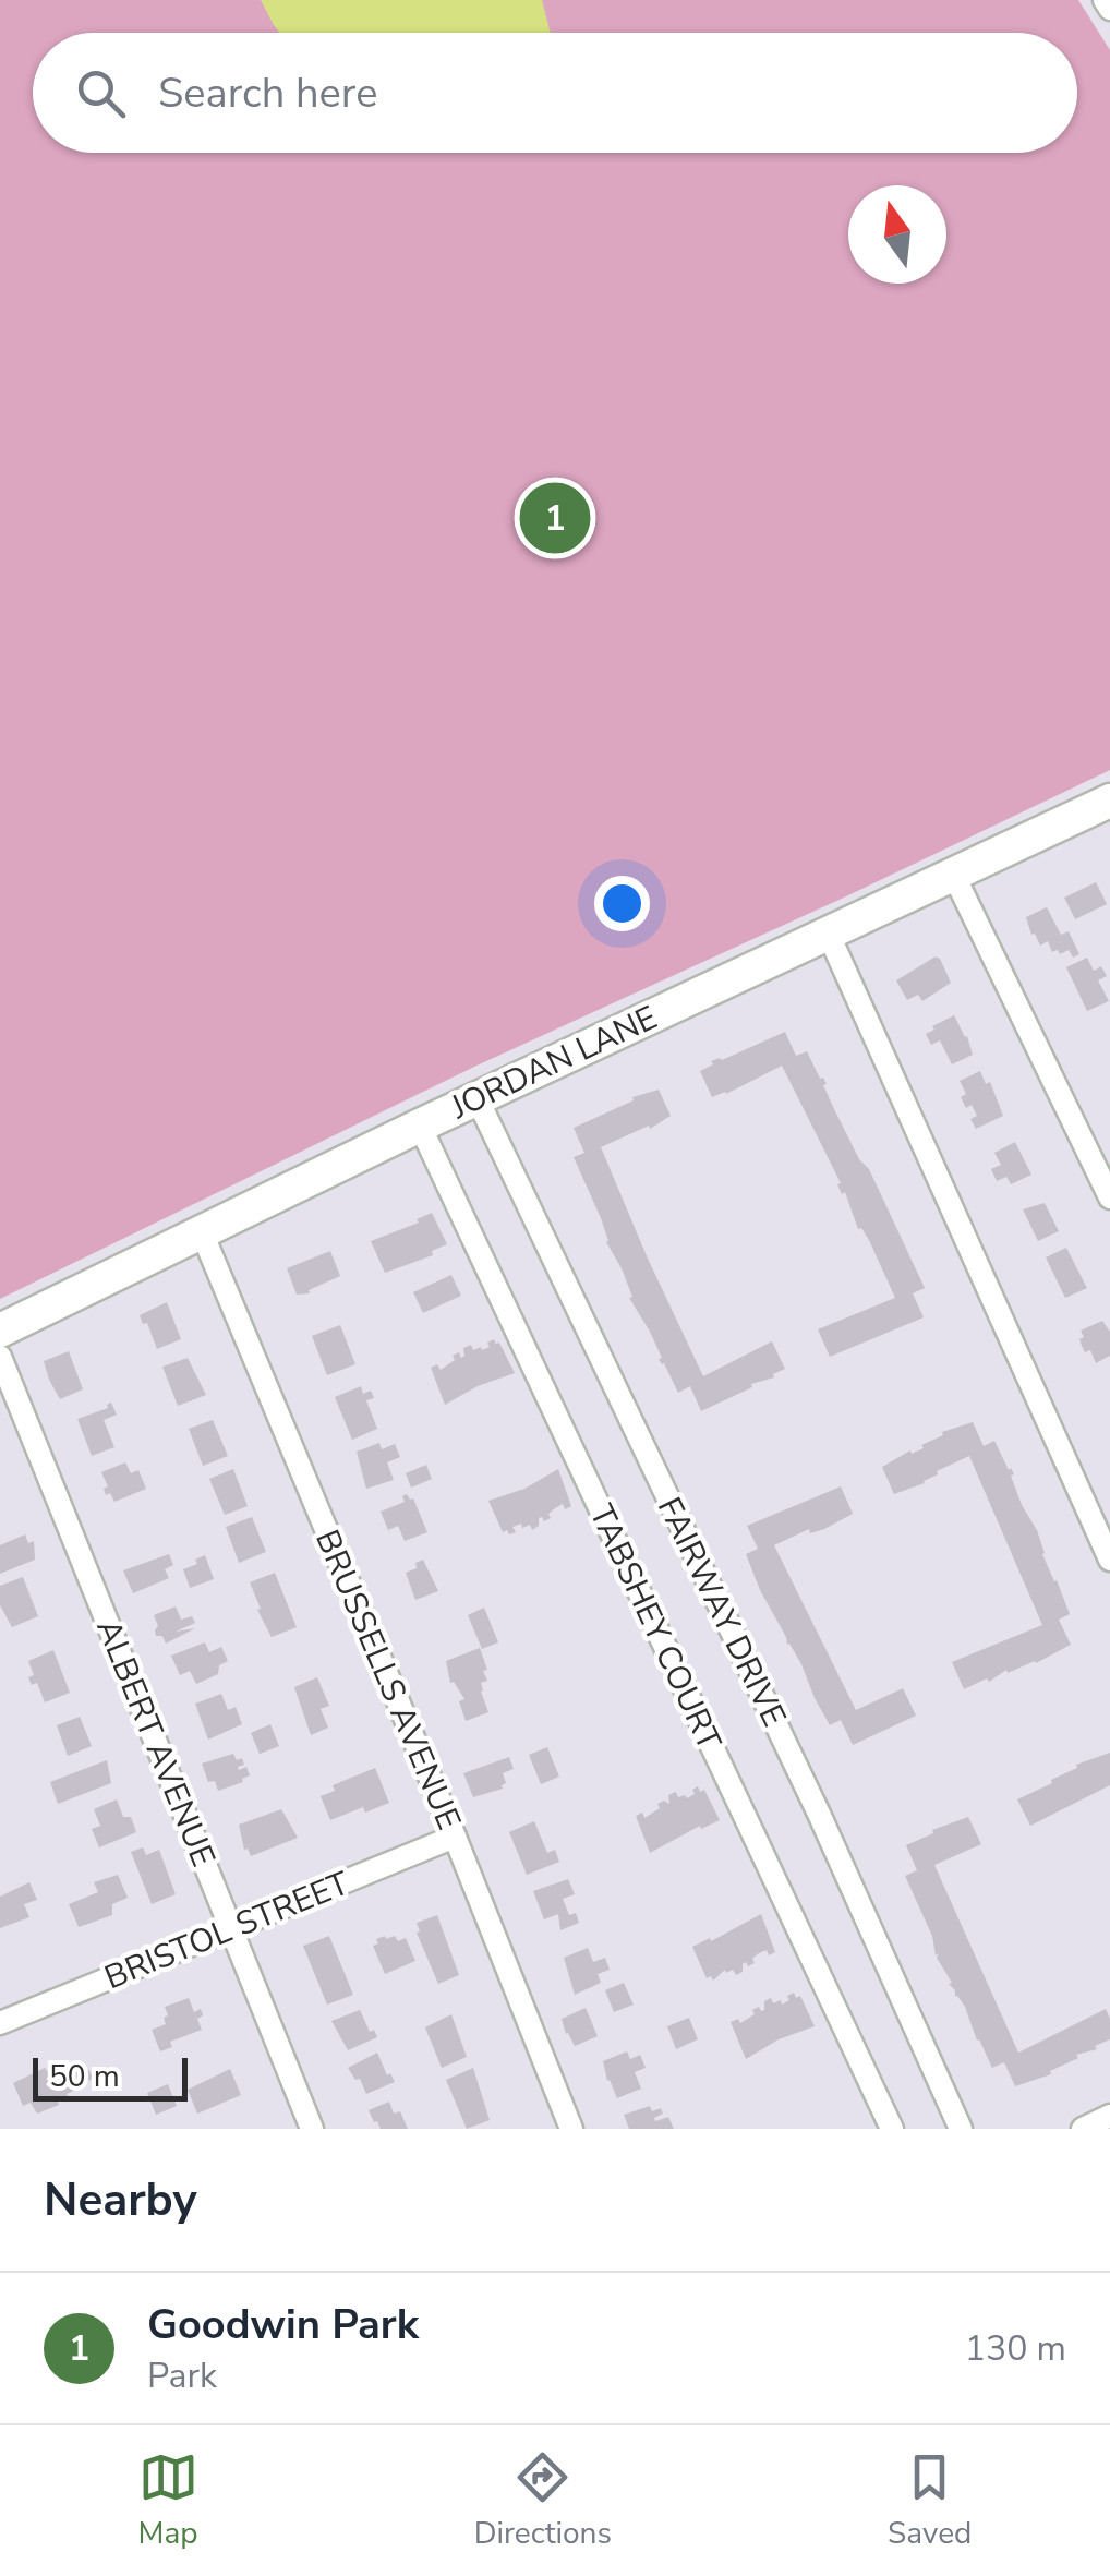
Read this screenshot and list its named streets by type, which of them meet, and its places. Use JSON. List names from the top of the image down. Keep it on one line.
{"streets":{"main road":["JORDAN LANE"],"street":["FAIRWAY DRIVE","TABSHEY COURT","BRUSSELLS AVENUE","ALBERT AVENUE","BRISTOL STREET"]},"crossings":[["JORDAN LANE","FAIRWAY DRIVE"],["JORDAN LANE","TABSHEY COURT"],["JORDAN LANE","BRUSSELLS AVENUE"],["BRUSSELLS AVENUE","BRISTOL STREET"],["ALBERT AVENUE","BRISTOL STREET"]],"scale_bar":"50 m","north":"top","page":{"search":"Search here","pins":"1","scale":"50 m","heading":"Nearby","list":[{"mark":"1","name":"Goodwin Park","note":"Park","value":"130 m"}],"nav":["Map","Directions","Saved"]}}
